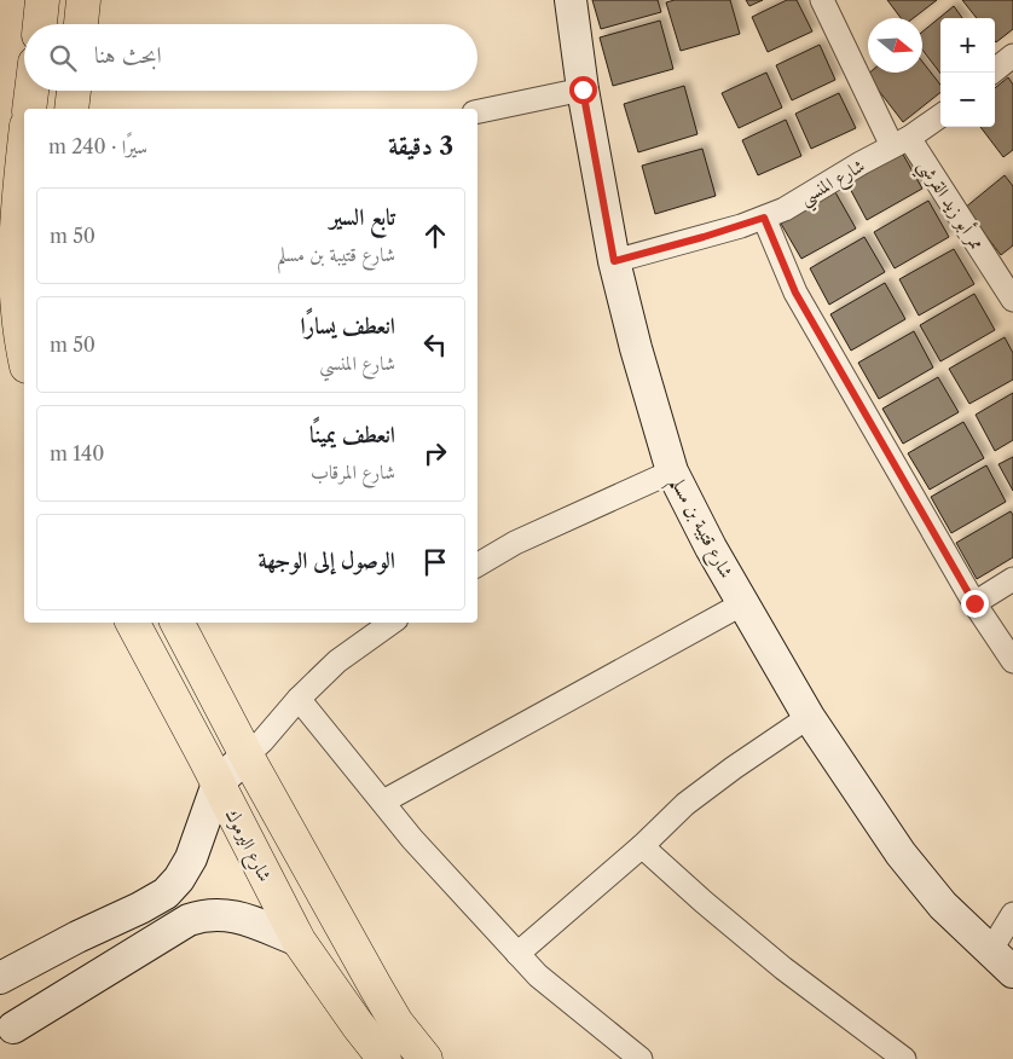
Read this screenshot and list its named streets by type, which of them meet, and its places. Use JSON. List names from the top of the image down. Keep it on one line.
{"streets":{"highway":["شارع اليرموك"],"street":["شارع المنسي","ممر أبو زيد القرشي","شارع قتيبة بن مسلم"]},"crossings":[["شارع المنسي","ممر أبو زيد القرشي"],["شارع المنسي","شارع قتيبة بن مسلم"]],"north":"right","page":{"map_buttons":["+","−"],"search":"ابحث هنا","heading":["3 دقيقة","سيرًا · 240 m"],"list":[["تابع السير","شارع قتيبة بن مسلم","50 m"],["انعطف يسارًا","شارع المنسي","50 m"],["انعطف يمينًا","شارع المرقاب","140 m"],"الوصول إلى الوجهة"]}}
